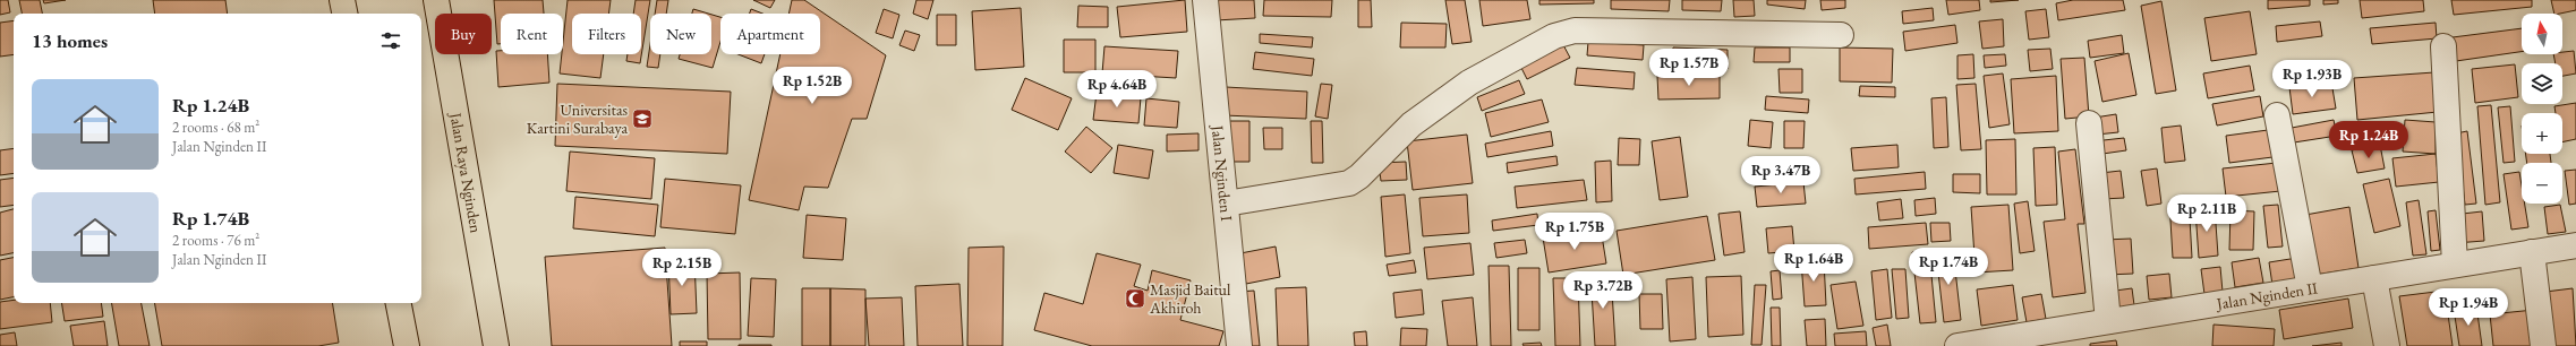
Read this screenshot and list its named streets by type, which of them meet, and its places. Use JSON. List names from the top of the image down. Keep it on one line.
{"streets":{"main road":["Jalan Raya Nginden"],"street":["Jalan Nginden I","Jalan Nginden II"]},"places":{"school or university":["Universitas Kartini Surabaya"],"mosque":["Masjid Baitul Akhiroh"]},"north":"top","page":{"map_buttons":["+","−"],"chip":["Buy","Rent","Filters","New","Apartment"],"heading":"13 homes","price":["Rp 1.57B","Rp 1.93B","Rp 1.52B","Rp 4.64B","Rp 1.24B","Rp 3.47B","Rp 2.11B","Rp 1.75B","Rp 1.64B","Rp 1.74B","Rp 2.15B","Rp 3.72B","Rp 1.94B"],"list":[{"name":"Rp 1.24B","note":"2 rooms · 68 m² · Jalan Nginden II"},{"name":"Rp 1.74B","note":"2 rooms · 76 m² · Jalan Nginden II"}]}}
